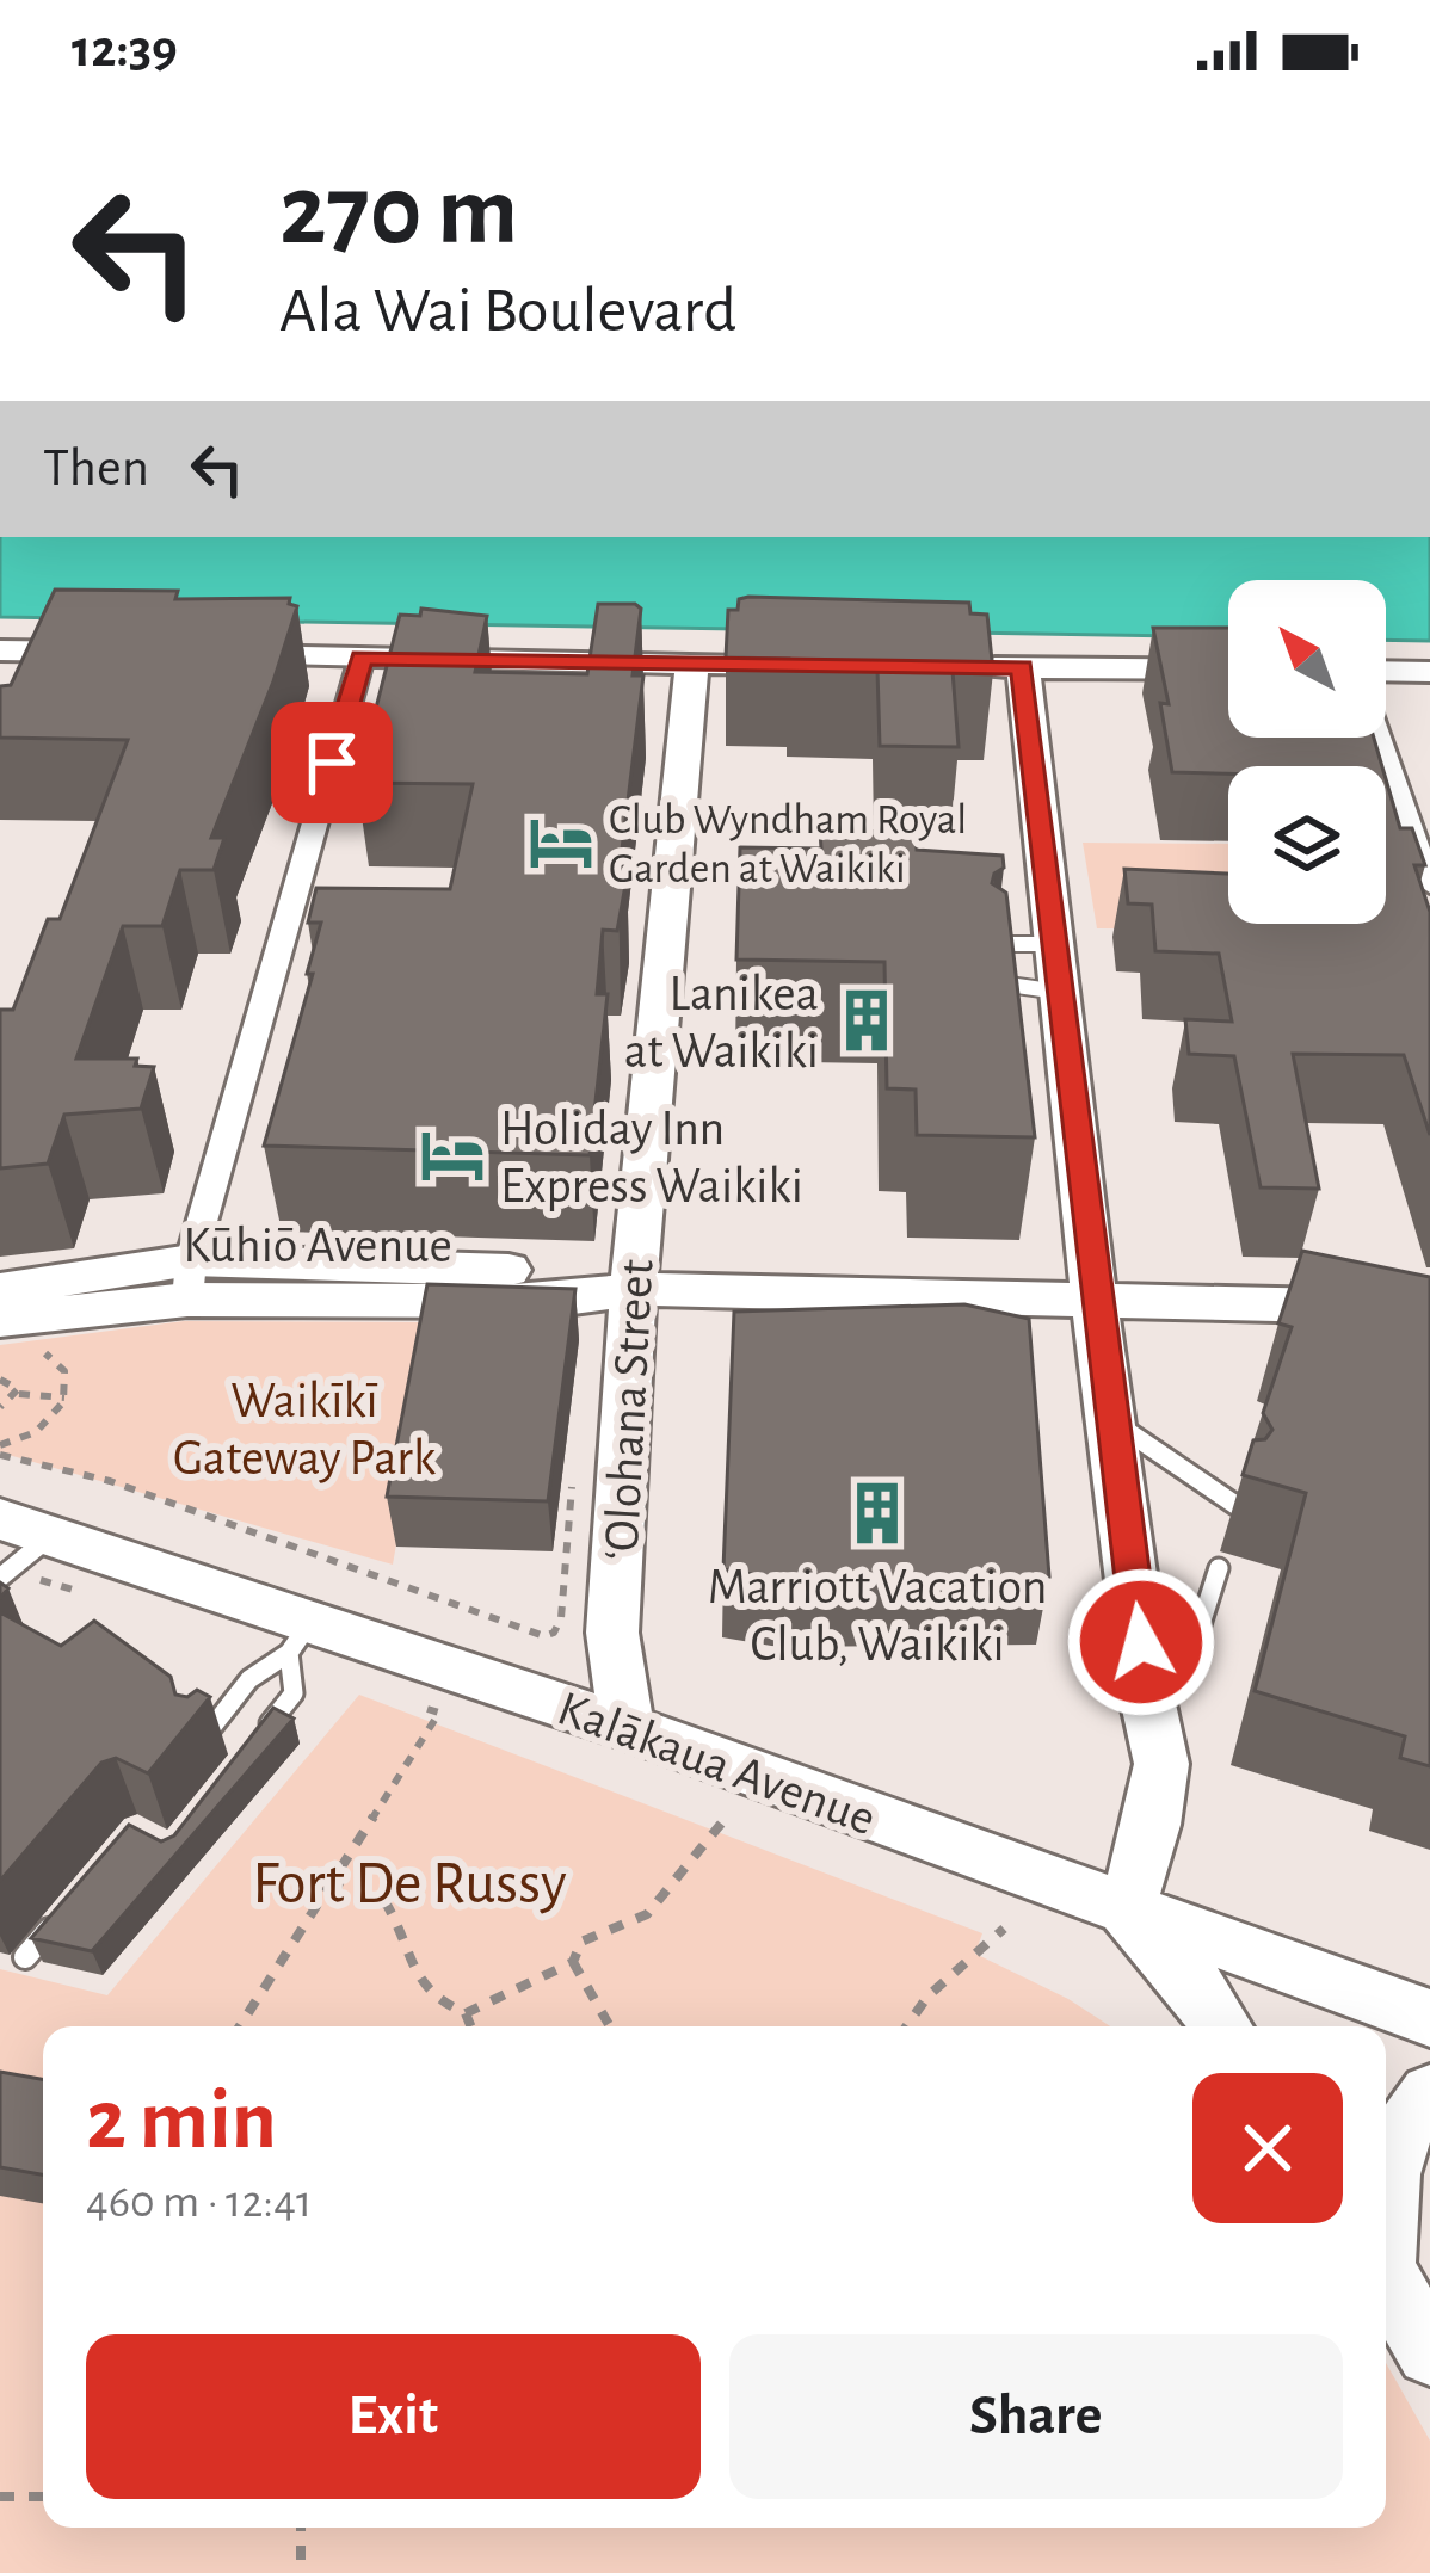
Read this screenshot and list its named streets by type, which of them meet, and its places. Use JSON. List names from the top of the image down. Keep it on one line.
{"streets":{"street":["Kūhiō Avenue","ʻOlohana Street","Kalākaua Avenue"]},"crossings":[["Kūhiō Avenue","ʻOlohana Street"],["ʻOlohana Street","Kalākaua Avenue"]],"parks":["Waikīkī Gateway Park","Fort De Russy"],"places":{"hotel":["Club Wyndham Royal Garden at Waikiki","Holiday Inn Express Waikiki"],"building":["Lanikea at Waikiki","Marriott Vacation Club, Waikiki"]},"north":"top left","page":{"status":"12:39","turn":["270 m","Ala Wai Boulevard"],"then":"Then","heading":["2 min","460 m · 12:41"],"buttons":["Exit","Share"]}}
